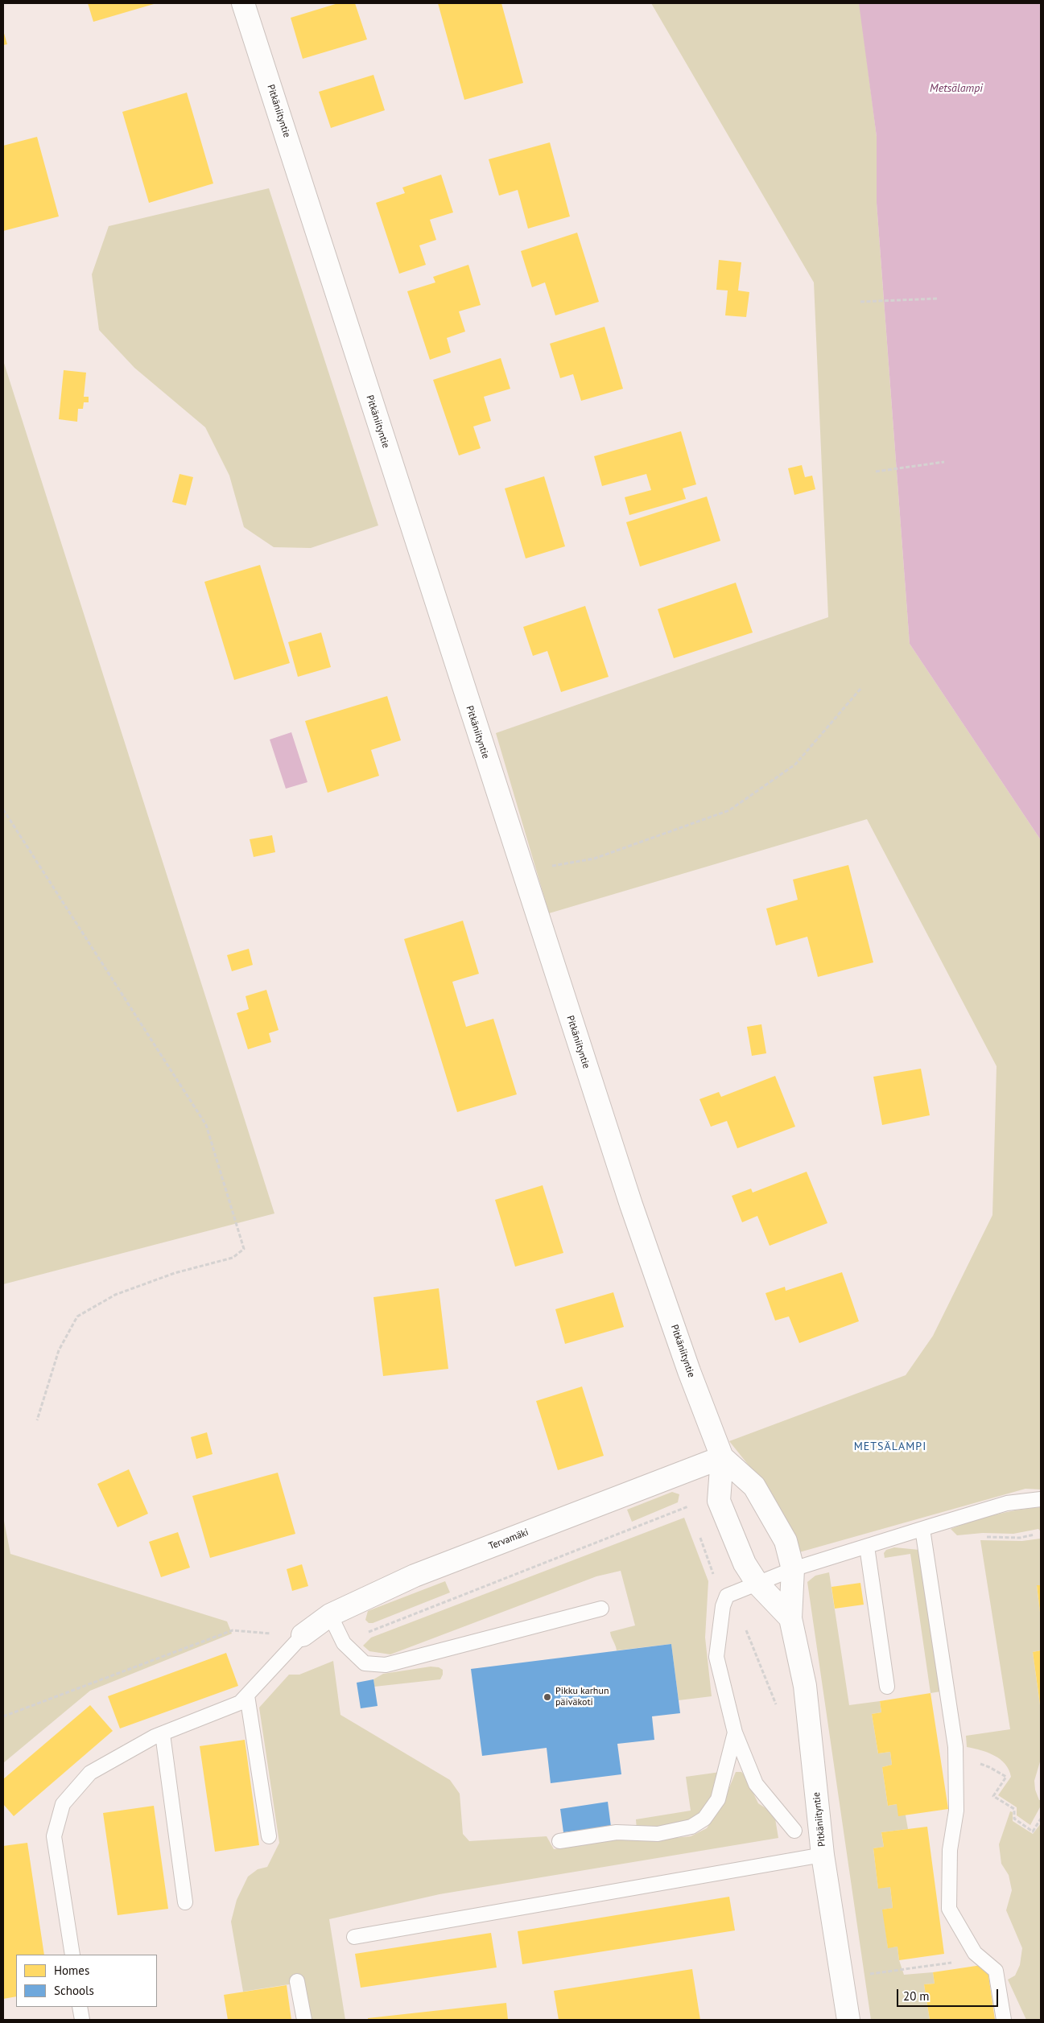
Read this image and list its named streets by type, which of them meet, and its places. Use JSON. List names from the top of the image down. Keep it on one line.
{"streets":{"street":["Pitkäniityntie","Tervamäki"]},"crossings":[["Pitkäniityntie","Tervamäki"]],"districts":["METSÄLAMPI"],"water":["Metsälampi"],"places":["Pikku karhun päiväkoti"],"legend":["Homes","Schools"],"scale_bar":"20 m"}
